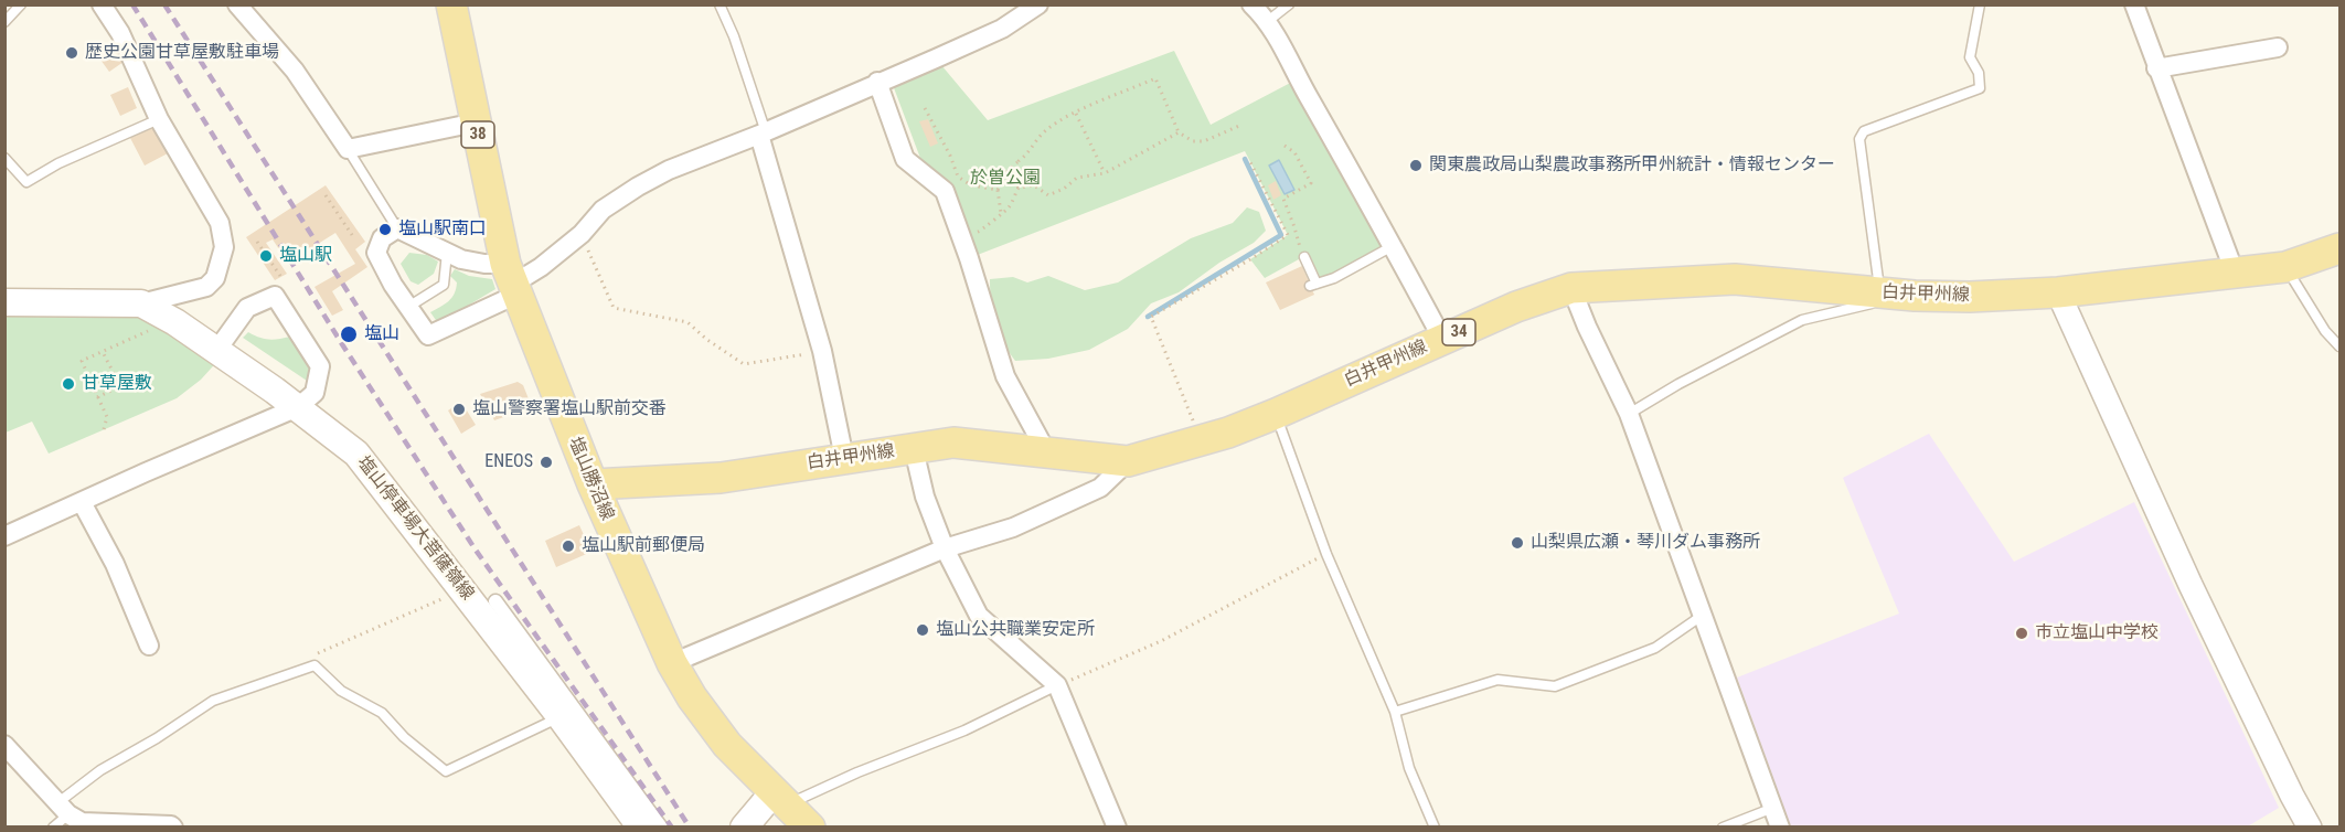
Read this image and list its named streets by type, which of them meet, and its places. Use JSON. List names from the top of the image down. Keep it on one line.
{"streets":{"main road":["38","白井甲州線","34","塩山勝沼線","塩山停車場大菩薩嶺線"]},"crossings":[["白井甲州線","塩山勝沼線"]],"parks":["於曽公園"],"places":["歴史公園甘草屋敷駐車場","関東農政局山梨農政事務所甲州統計・情報センター","塩山駅南口","塩山駅","塩山","甘草屋敷","塩山警察署塩山駅前交番","ENEOS","山梨県広瀬・琴川ダム事務所","塩山駅前郵便局","塩山公共職業安定所","市立塩山中学校"]}
